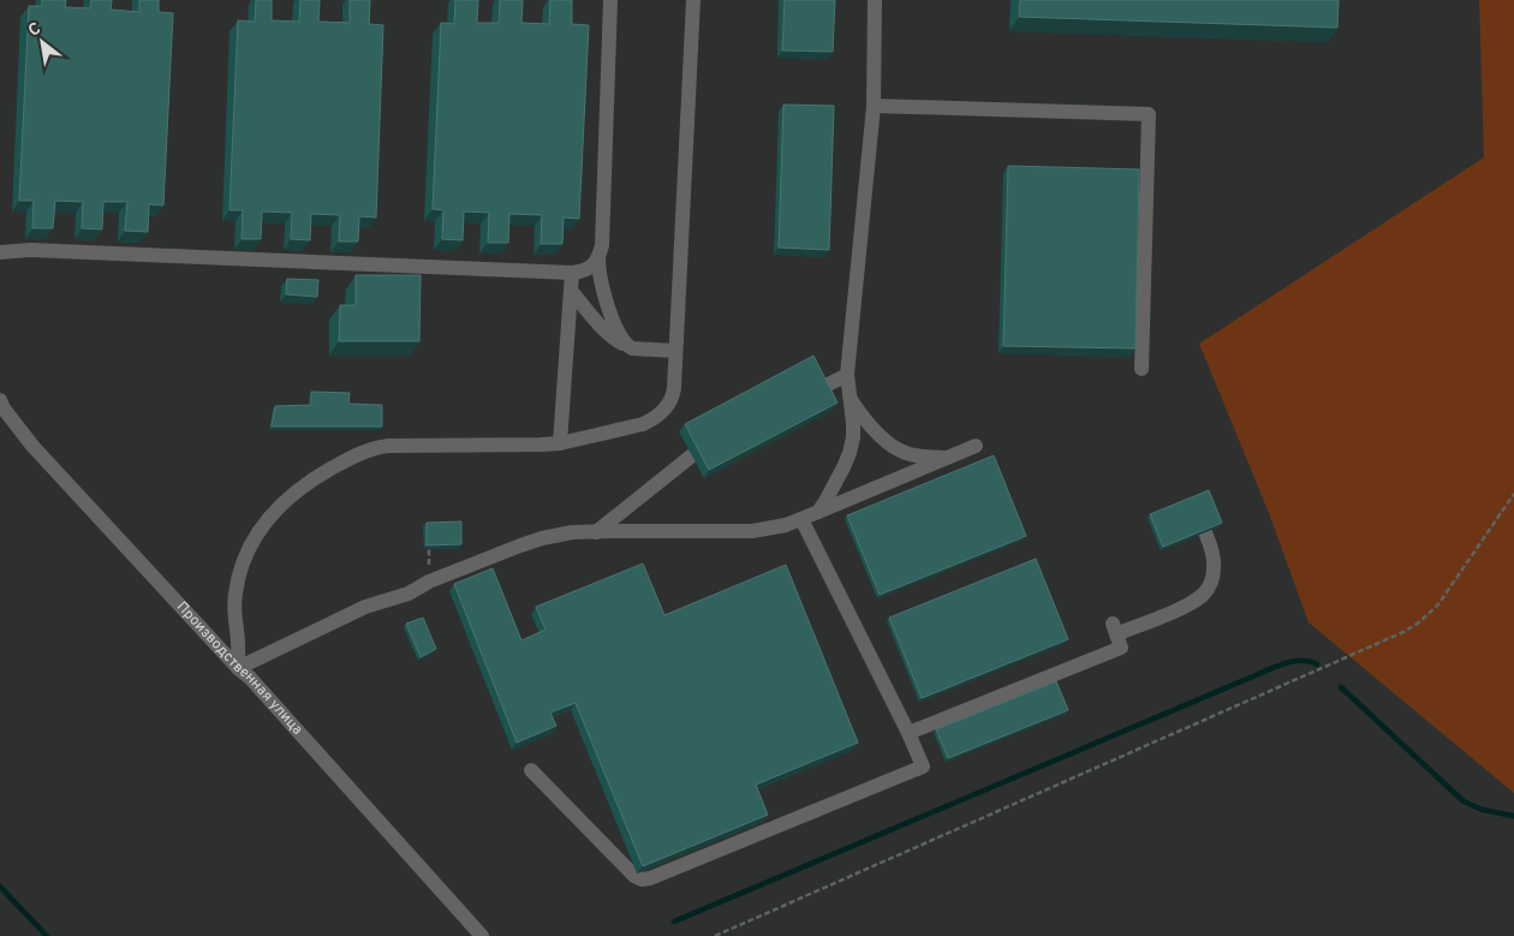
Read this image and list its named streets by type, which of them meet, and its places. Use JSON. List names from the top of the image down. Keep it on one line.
{"streets":{"street":["Производственная улица"]},"north":"top left"}
